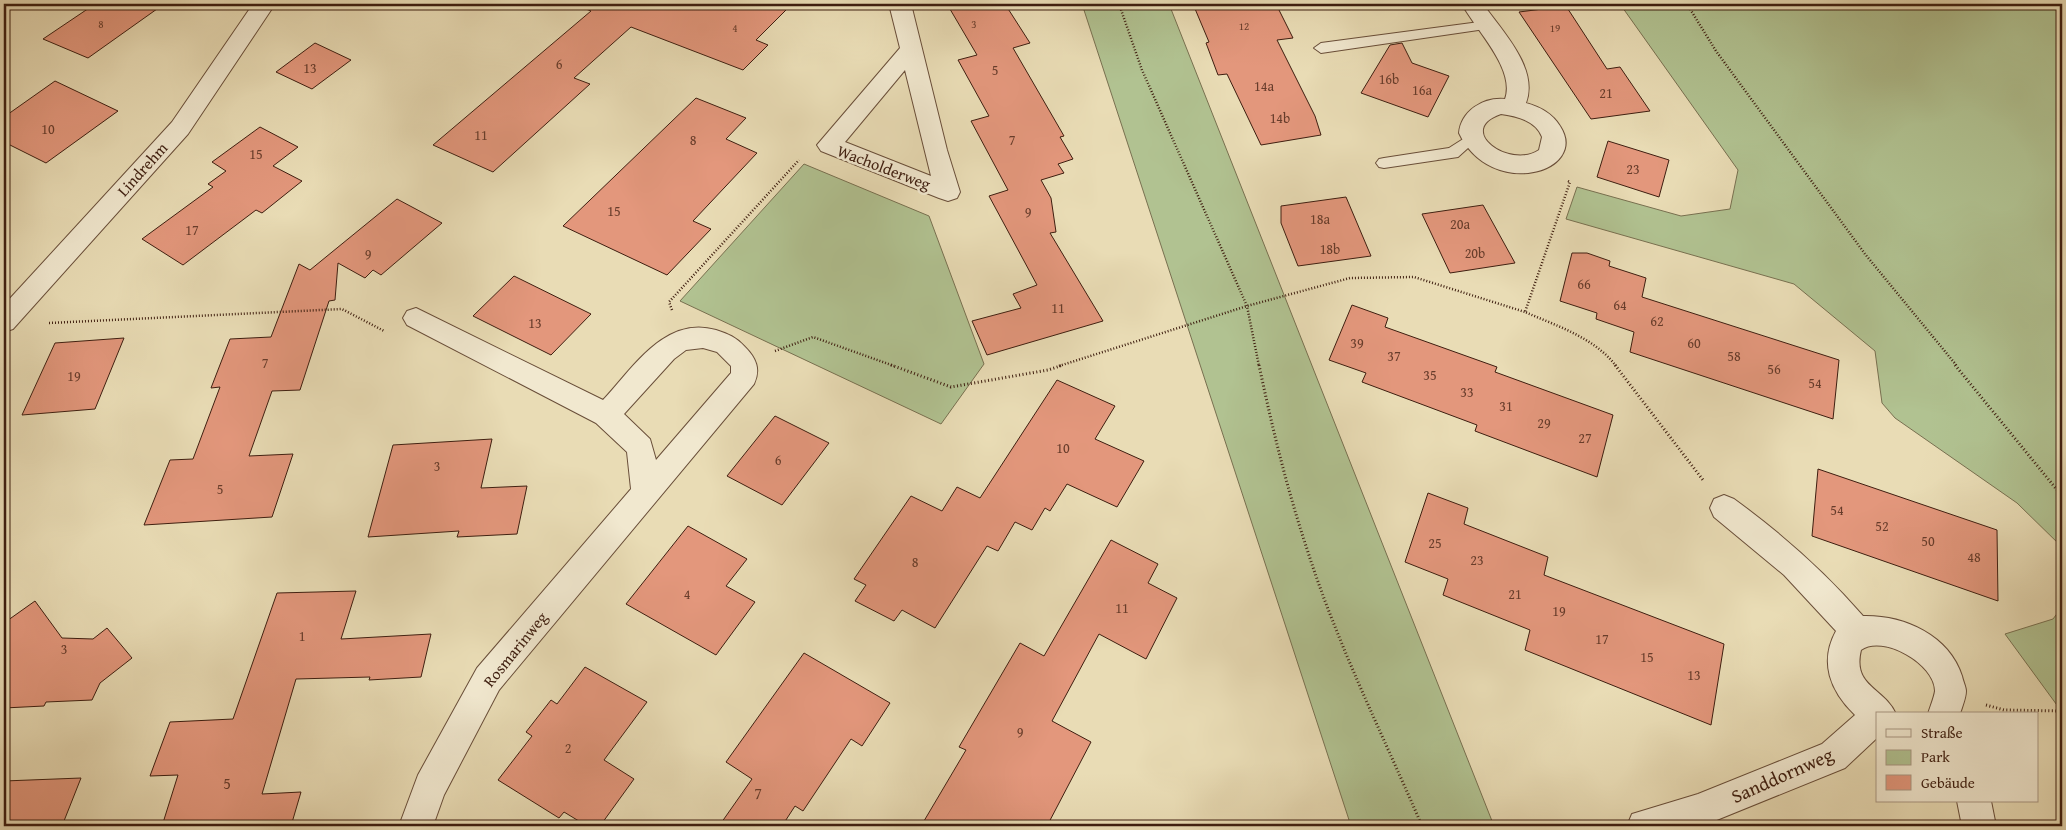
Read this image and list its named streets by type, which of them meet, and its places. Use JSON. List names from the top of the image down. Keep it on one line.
{"streets":{"street":["Wacholderweg","Lindrehm","Rosmarinweg","Sanddornweg"]},"house_numbers":["8","3","12","4","19","6","13","5","16b","14a","16a","21","14b","10","11","8","7","15","23","15","9","18a","20a","17","18b","20b","9","66","64","11","62","13","39","60","37","58","7","56","35","19","54","33","31","29","27","10","6","3","5","54","52","50","25","48","23","8","4","21","11","19","1","17","3","15","13","9","2","5","7"],"legend":["Straße","Park","Gebäude"]}
